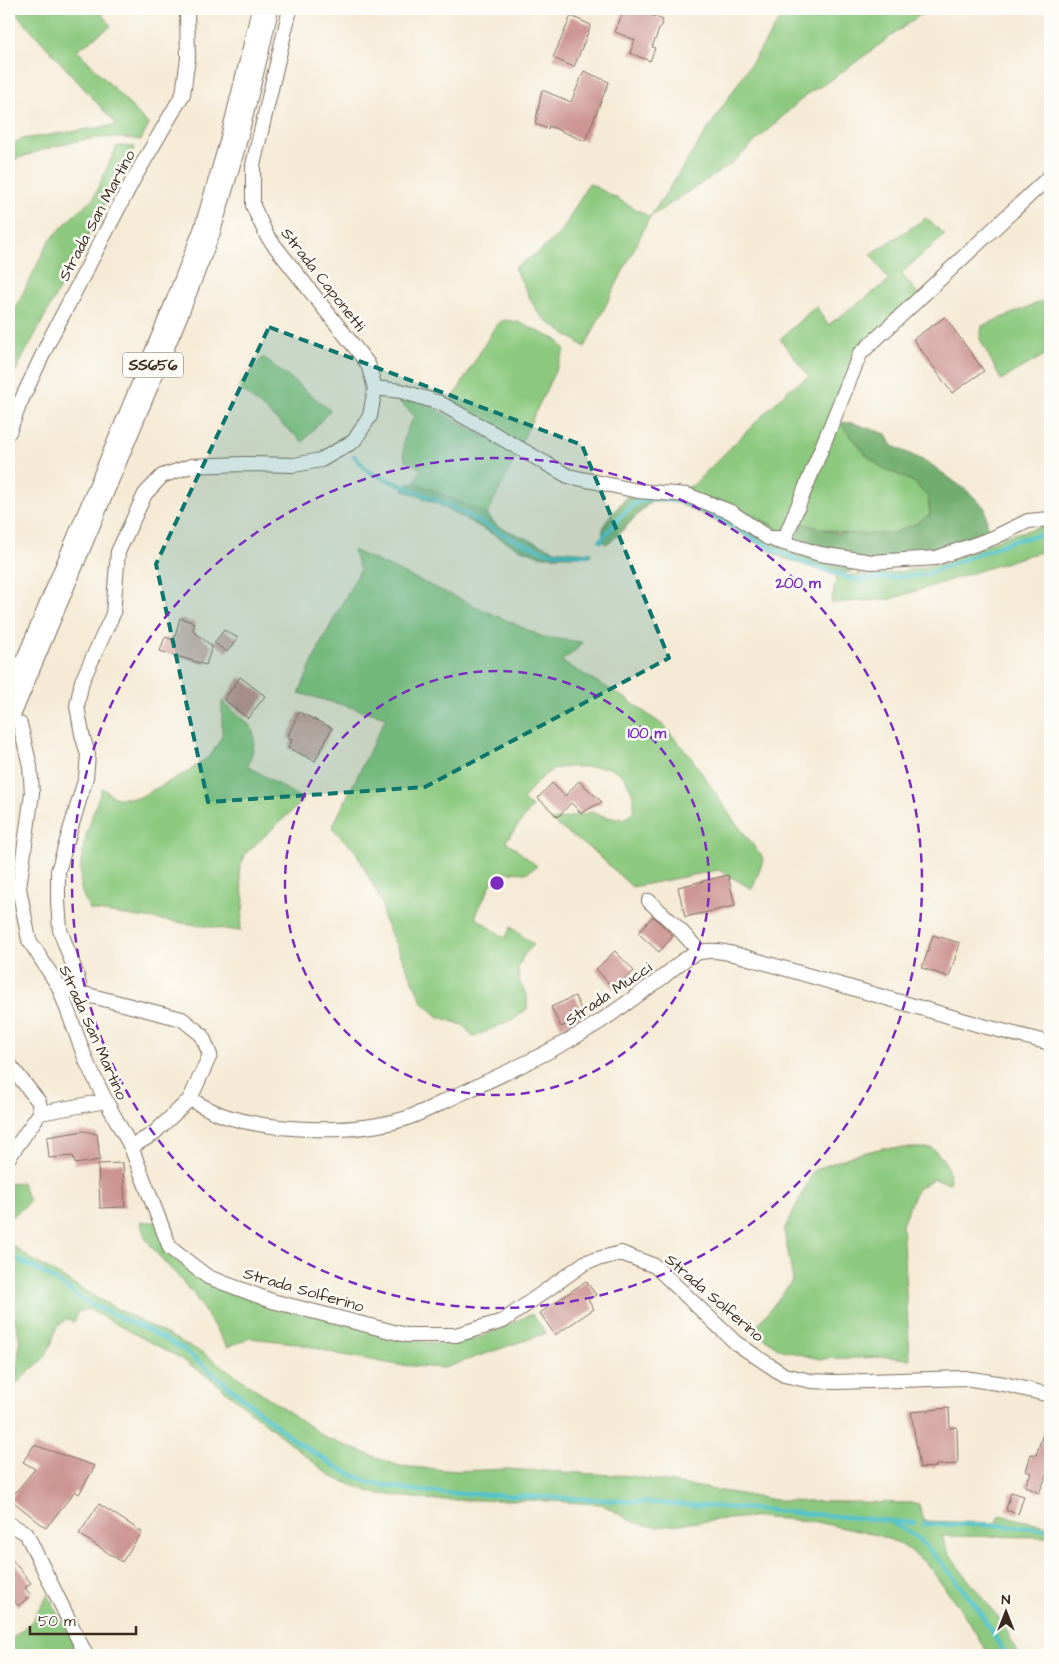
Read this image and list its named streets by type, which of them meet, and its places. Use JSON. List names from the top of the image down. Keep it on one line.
{"streets":{"highway":["SS656"],"street":["Strada San Martino","Strada Caponetti","Strada Mucci","Strada Solferino"]},"crossings":[["Strada San Martino","SS656"],["Strada San Martino","Strada Solferino"]],"scale_bar":"50 m","north":"top","rings":["200 m","100 m"]}
